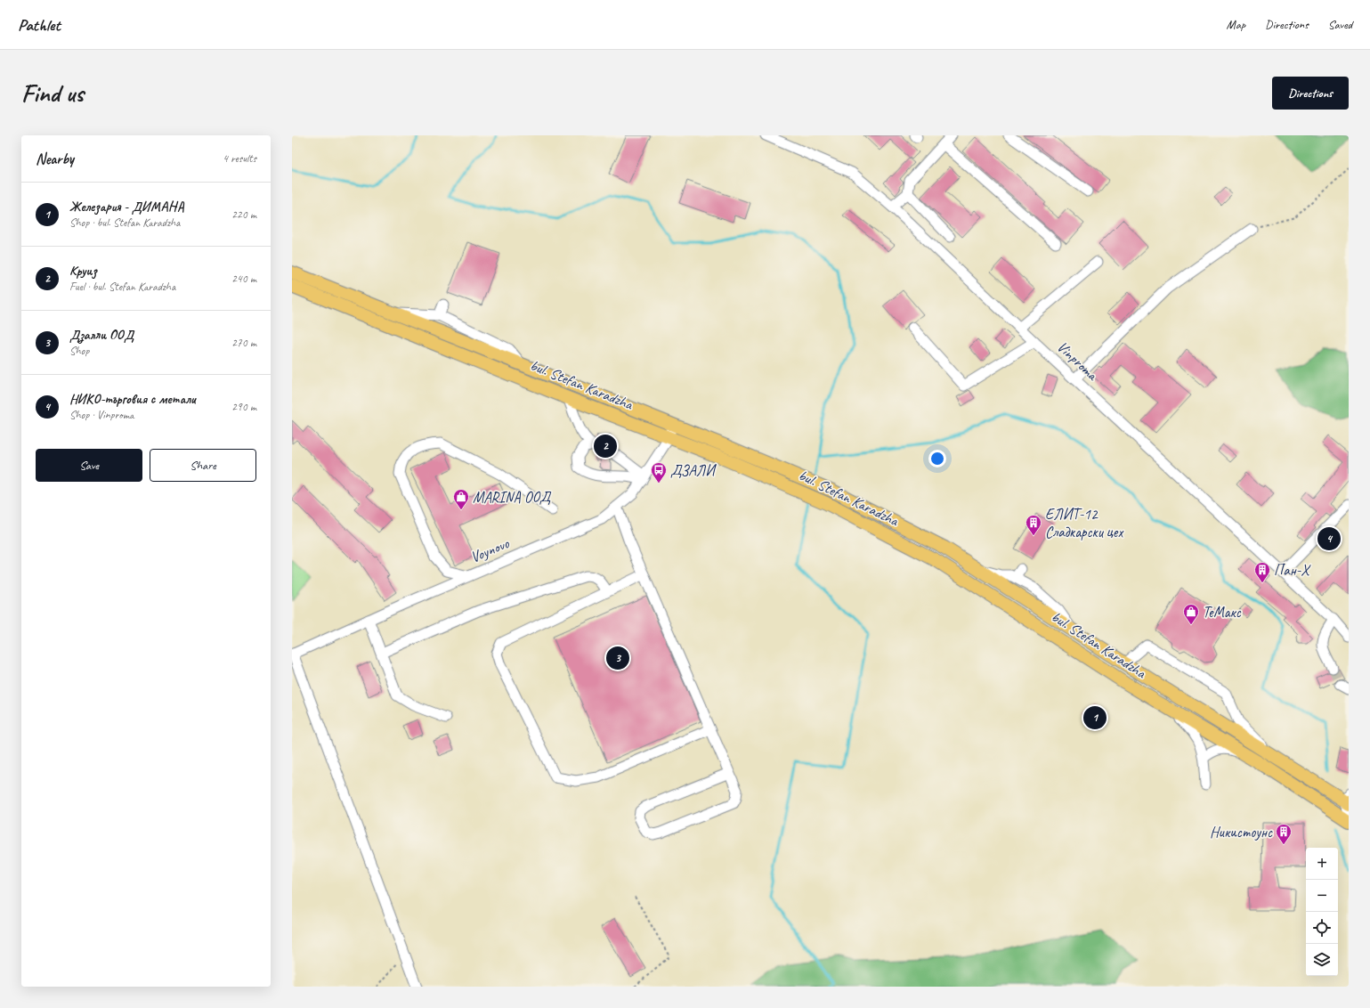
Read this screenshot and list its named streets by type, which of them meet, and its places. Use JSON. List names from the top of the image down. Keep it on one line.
{"streets":{"main road":["bul. Stefan Karadzha"],"street":["Vinproma","Voynovo"]},"crossings":[["bul. Stefan Karadzha","Voynovo"]],"places":{"bus stop":["ДЗАЛИ"],"shop":["MARINA ООД","ТеМакс"],"building":["ЕЛИТ-12 Сладкарски цех","Пан-Х","Никистоунс"]},"page":{"header":"Pathlet","nav":["Map","Directions","Saved"],"buttons":["Directions",["Save","Share"]],"title":"Find us","heading":["Nearby","4 results"],"list":[{"mark":"1","name":"Железария - ДИМАНА","note":"Shop · bul. Stefan Karadzha","value":"220 m"},{"mark":"2","name":"Круиз","note":"Fuel · bul. Stefan Karadzha","value":"240 m"},{"mark":"3","name":"Дзалли ООД","note":"Shop","value":"270 m"},{"mark":"4","name":"НИКО-търговия с метали","note":"Shop · Vinproma","value":"290 m"}],"pins":["2","4","3","1"],"map_buttons":["+","−"]}}
